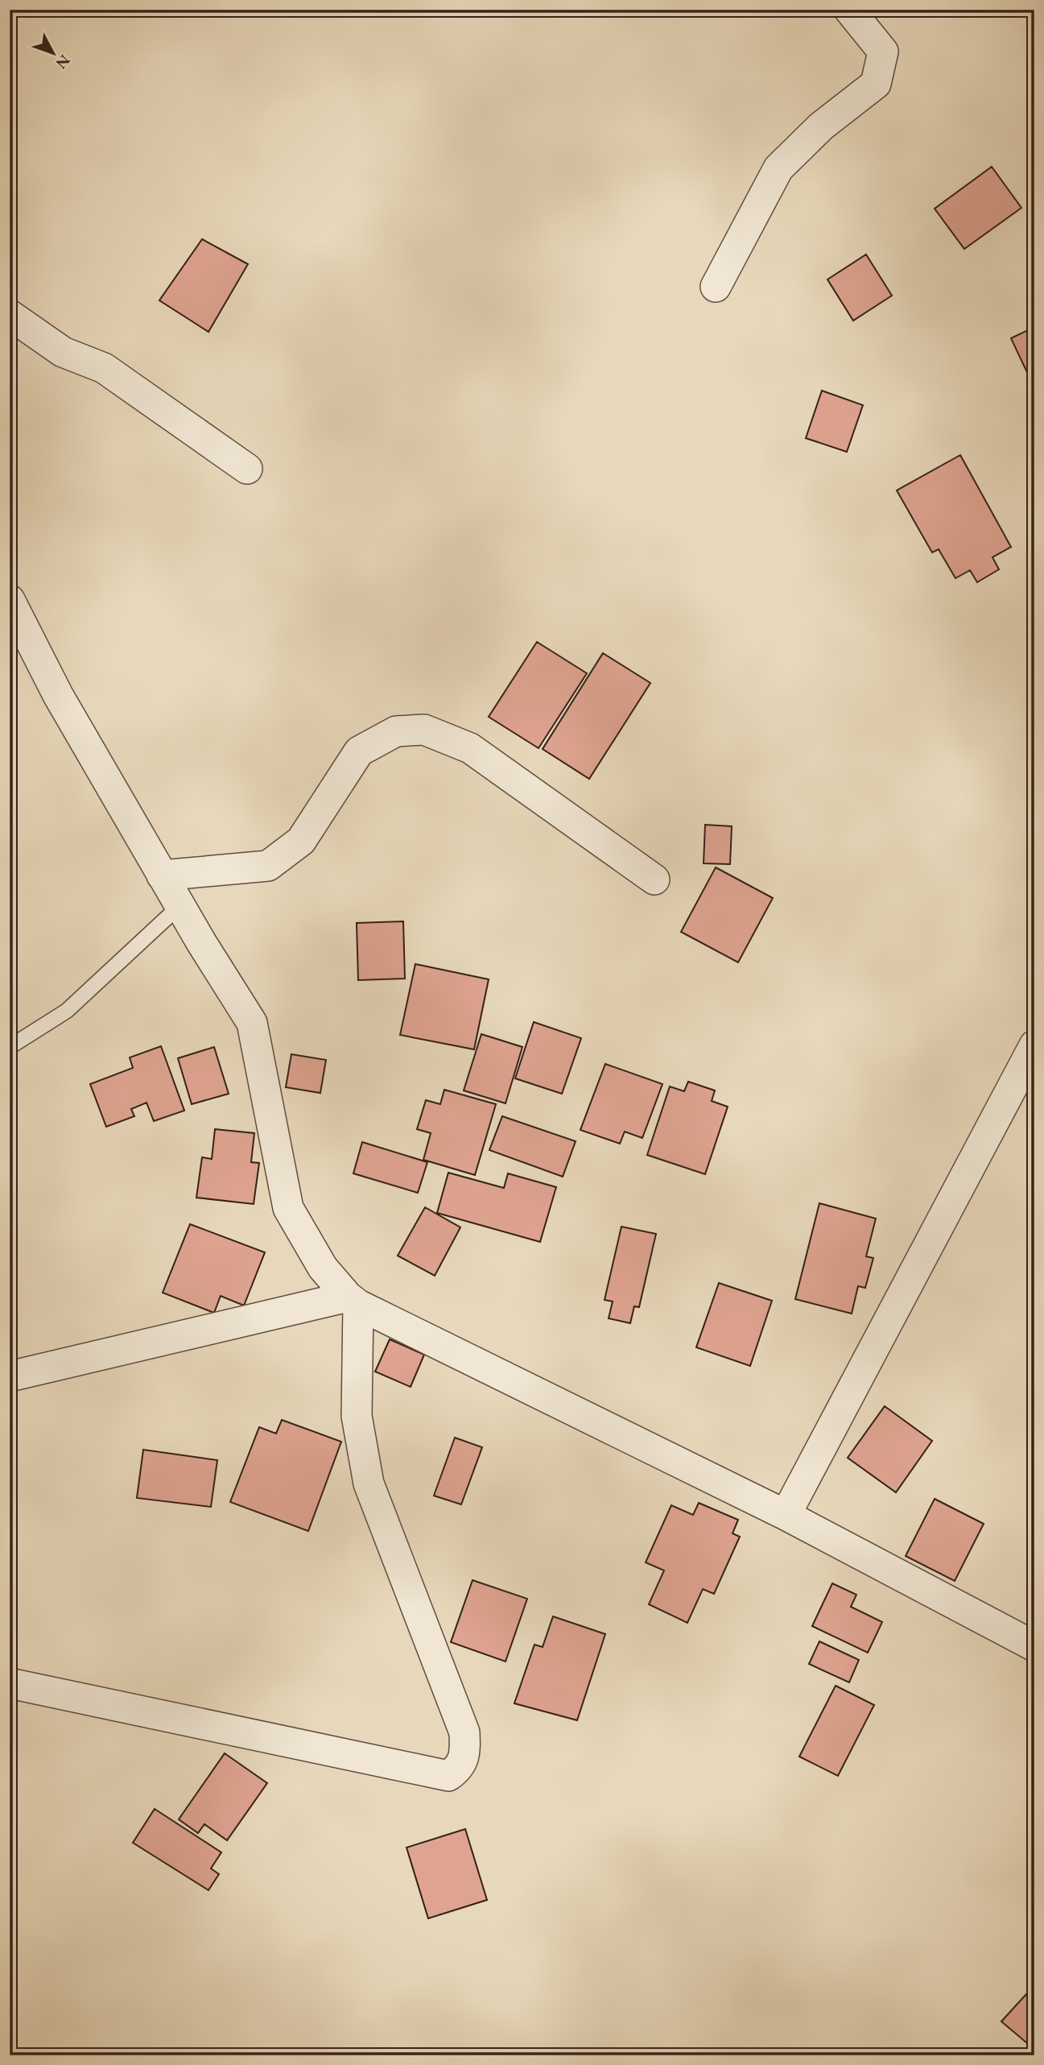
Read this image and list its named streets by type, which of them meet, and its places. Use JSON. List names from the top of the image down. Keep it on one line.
{"north":"bottom right"}
